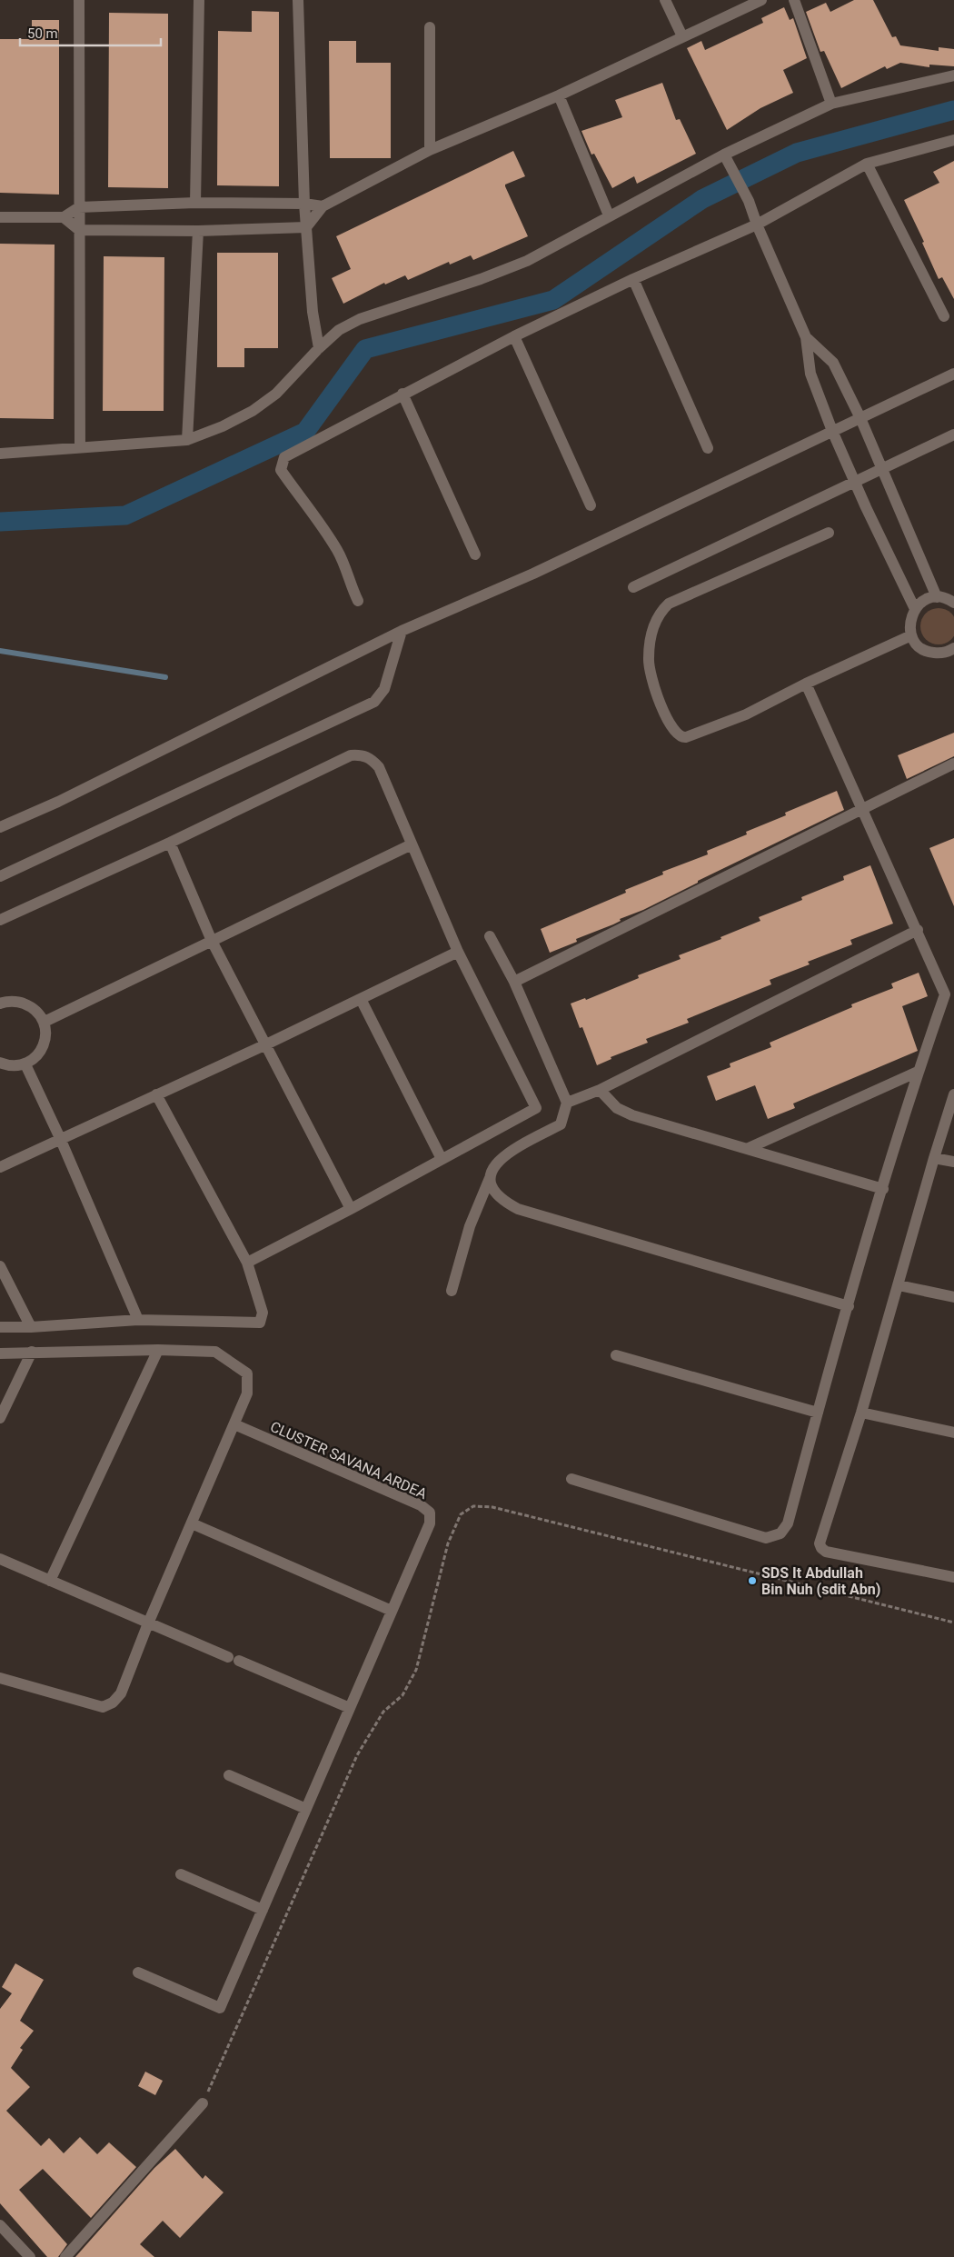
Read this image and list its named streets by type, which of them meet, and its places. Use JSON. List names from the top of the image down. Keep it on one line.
{"streets":{"street":["CLUSTER SAVANA ARDEA"]},"places":["SDS It Abdullah Bin Nuh (sdit Abn)"],"scale_bar":"50 m"}
